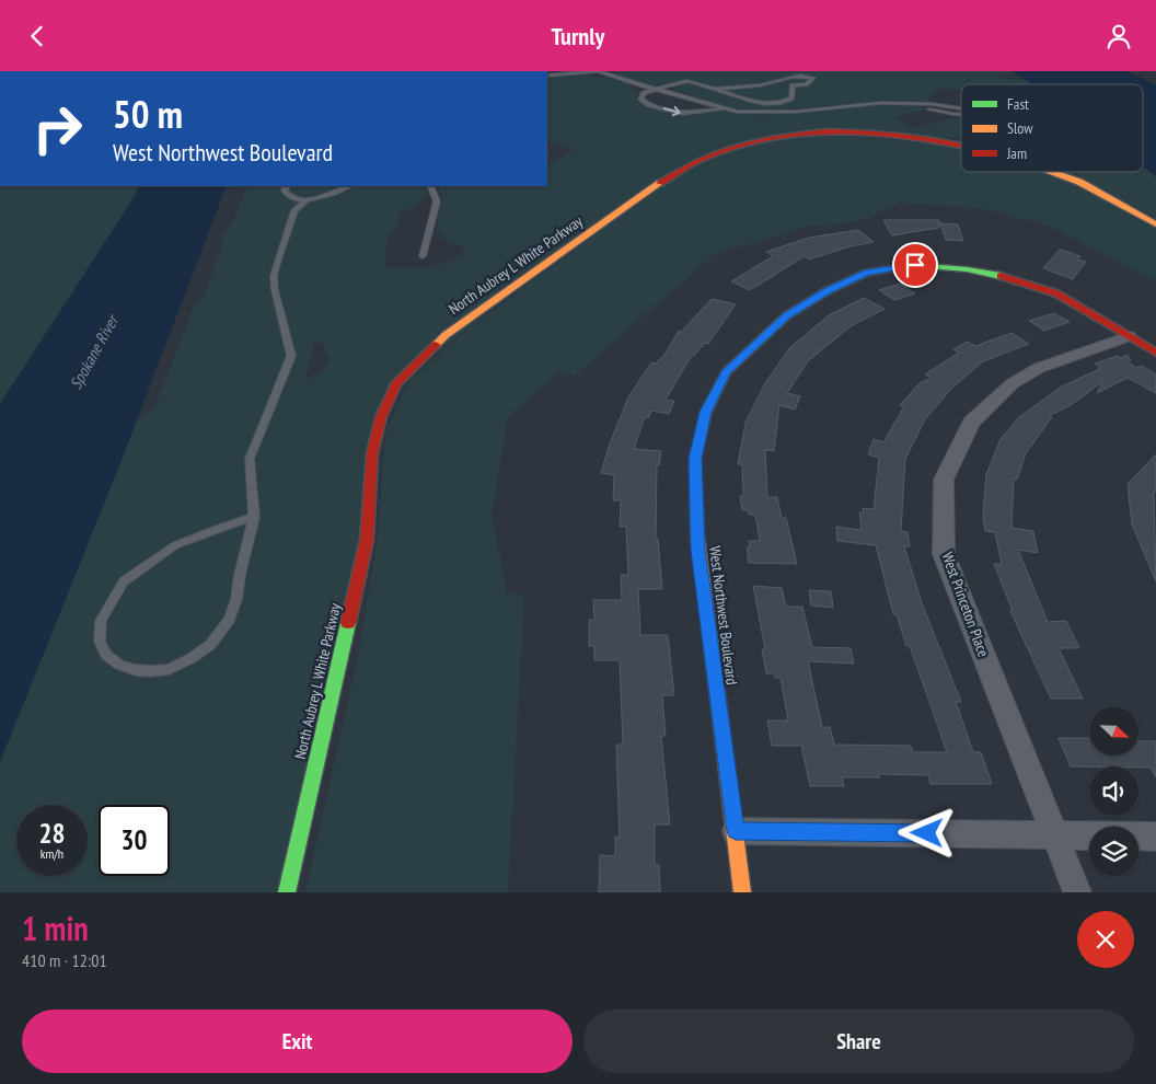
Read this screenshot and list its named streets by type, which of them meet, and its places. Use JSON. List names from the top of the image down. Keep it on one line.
{"streets":{"street":["North Aubrey L White Parkway","West Princeton Place","West Northwest Boulevard"]},"crossings":[["West Princeton Place","West Northwest Boulevard"]],"water":["Spokane River"],"legend":["Fast","Slow","Jam"],"north":"bottom right","page":{"header":"Turnly","turn":["50 m","West Northwest Boulevard"],"speed":"28 km/h","limit":"30","heading":["1 min","410 m · 12:01"],"buttons":["Exit","Share"]}}
